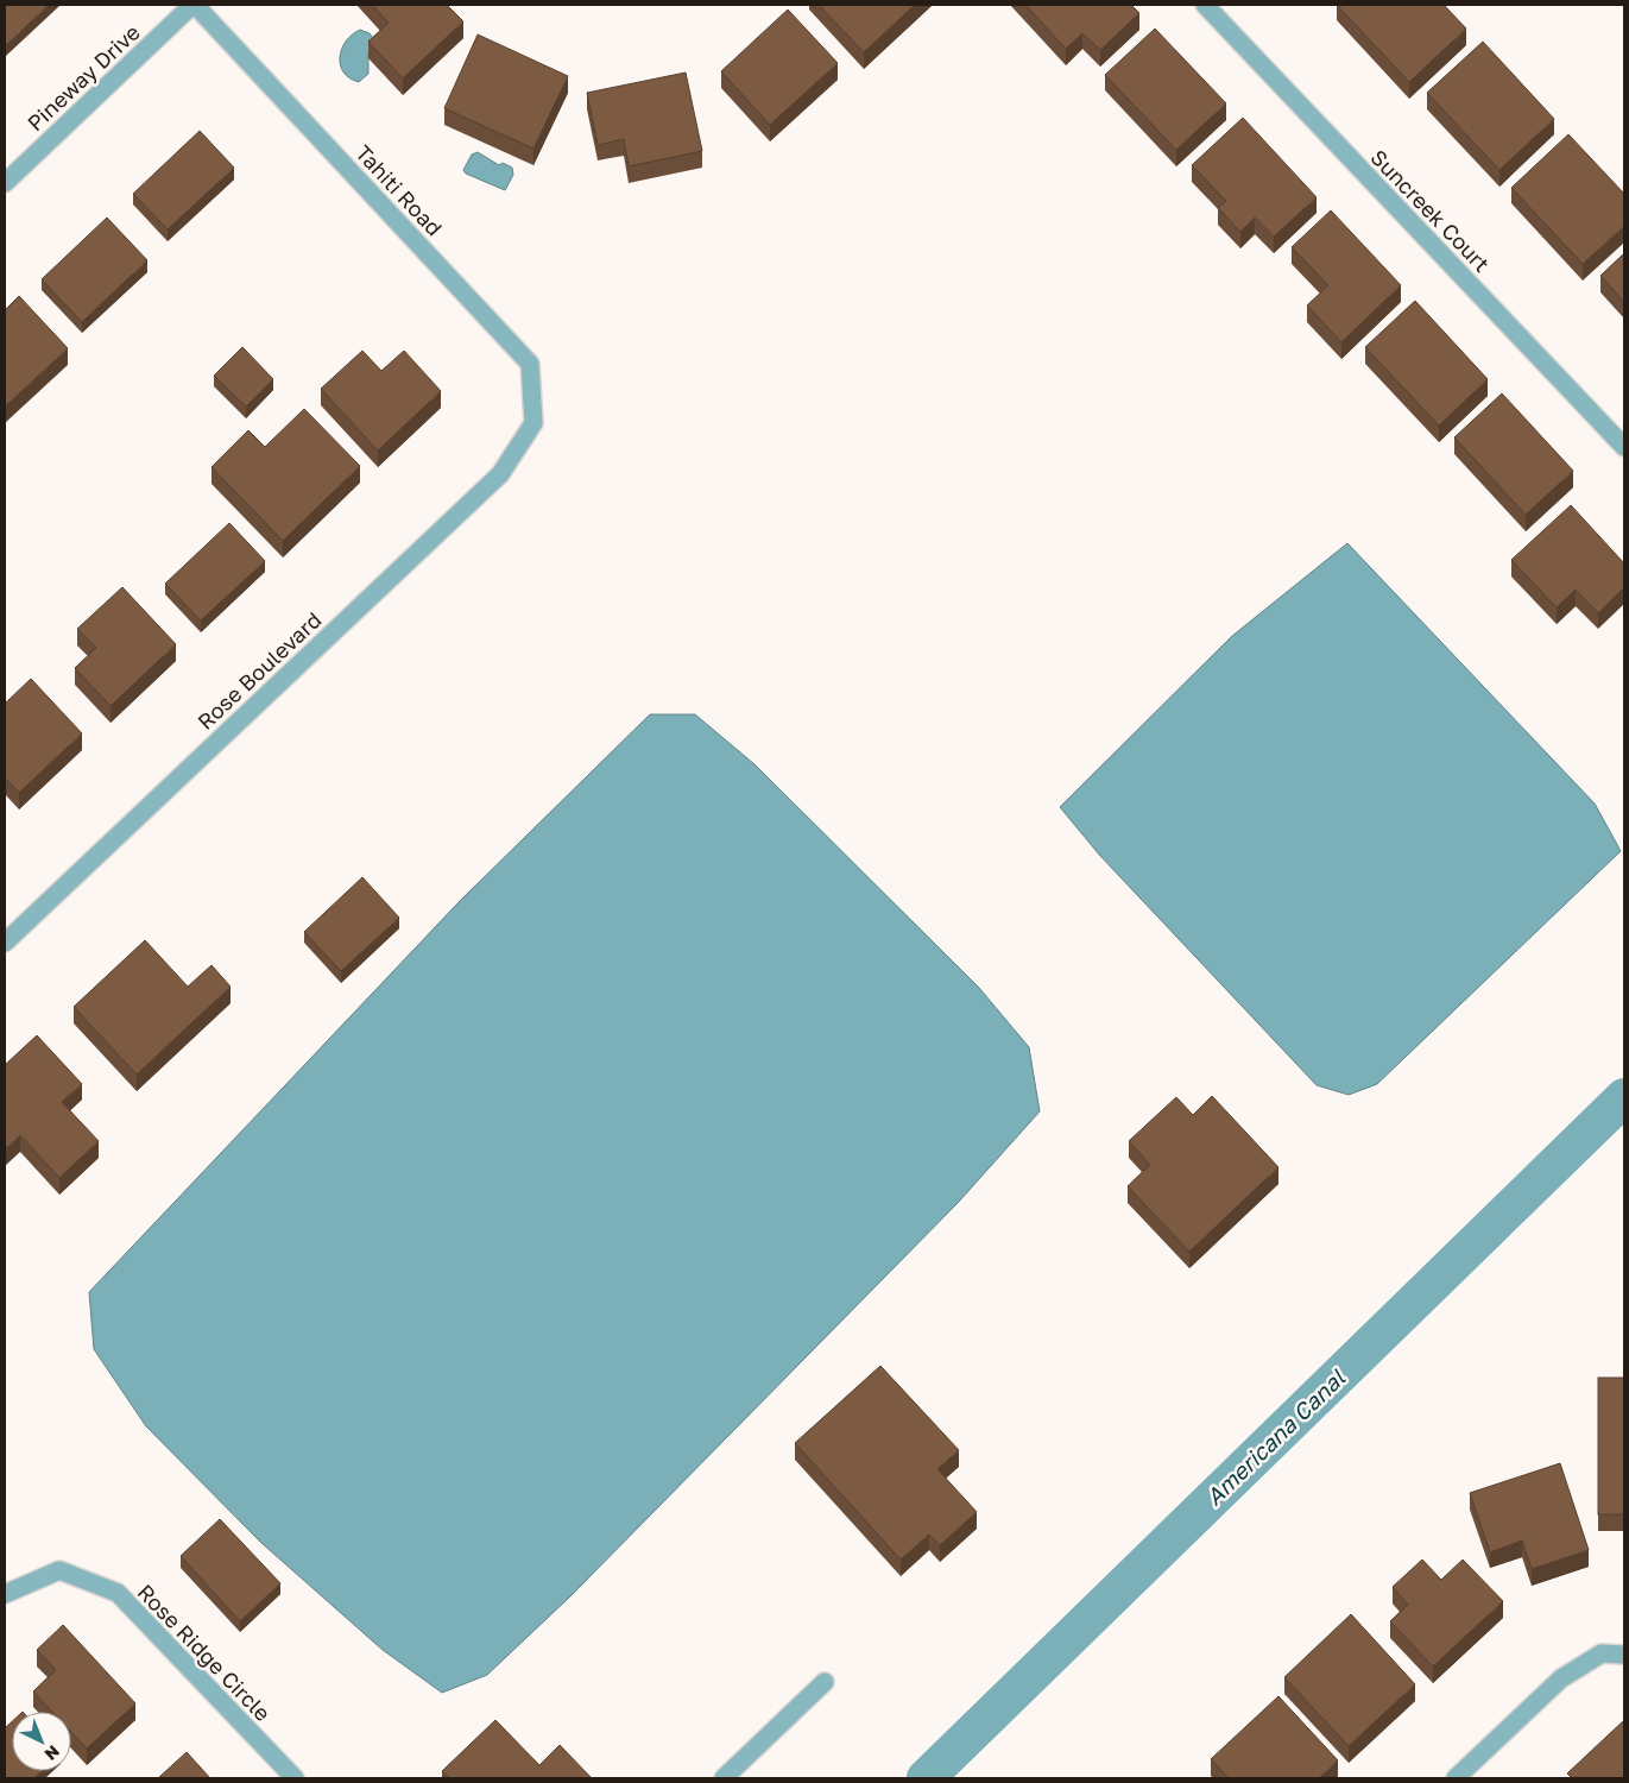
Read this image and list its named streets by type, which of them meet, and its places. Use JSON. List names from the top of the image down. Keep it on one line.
{"streets":{"street":["Pineway Drive","Tahiti Road","Suncreek Court","Rose Boulevard","Rose Ridge Circle"]},"crossings":[["Pineway Drive","Tahiti Road"],["Tahiti Road","Rose Boulevard"]],"water":["Americana Canal"],"north":"bottom right"}
